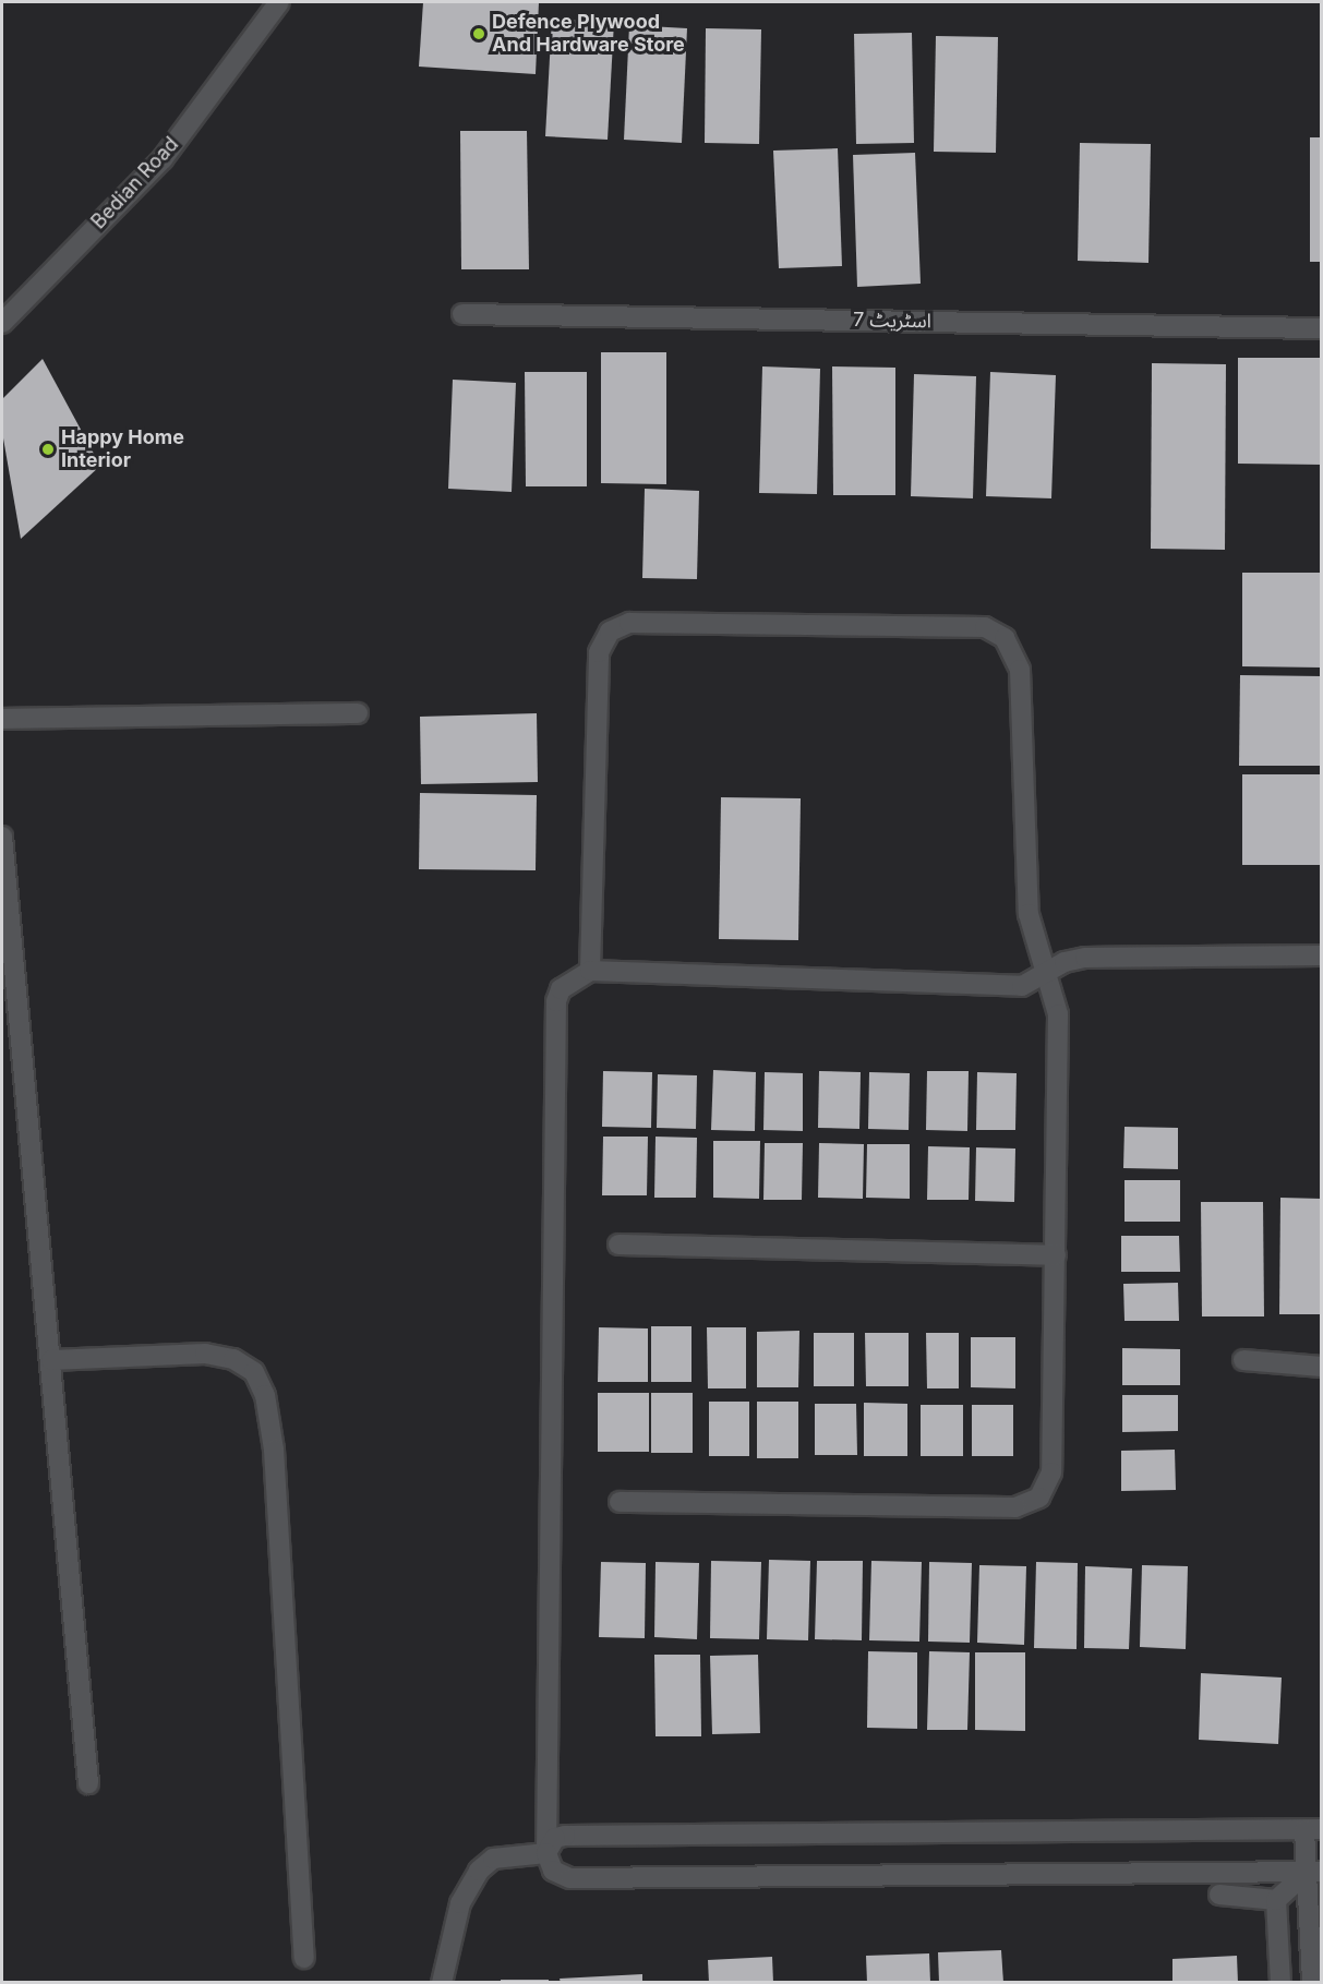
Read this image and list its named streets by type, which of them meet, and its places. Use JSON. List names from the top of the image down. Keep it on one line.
{"streets":{"street":["Bedian Road","اسٹریٹ 7"]},"places":["Defence Plywood And Hardware Store","Happy Home Interior"]}
